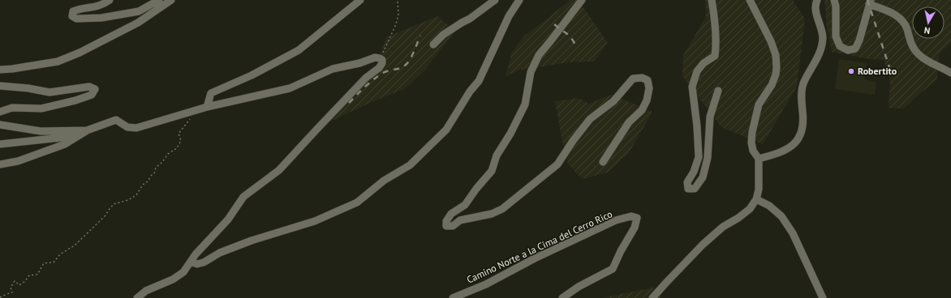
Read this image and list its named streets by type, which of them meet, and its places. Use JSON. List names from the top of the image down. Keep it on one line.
{"streets":{"lane":["Camino Norte a la Cima del Cerro Rico"]},"places":["Robertito"],"north":"bottom"}
